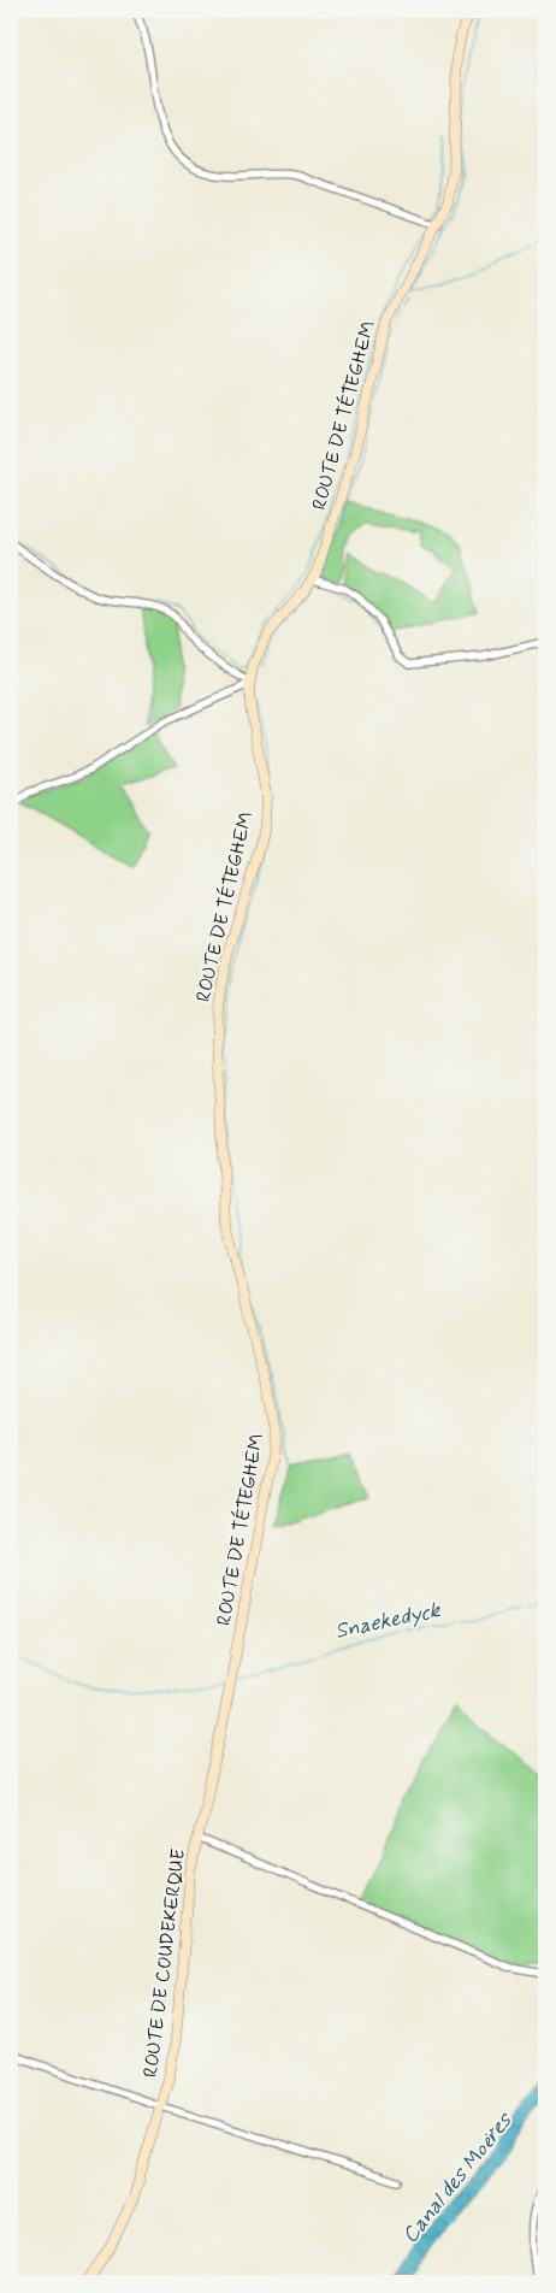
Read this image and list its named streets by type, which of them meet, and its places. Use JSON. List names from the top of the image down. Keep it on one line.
{"streets":{"main road":["ROUTE DE TÉTEGHEM","ROUTE DE COUDEKERQUE"]},"crossings":[["ROUTE DE TÉTEGHEM","ROUTE DE COUDEKERQUE"]],"water":["Snaekedyck","Canal des Moëres"]}
